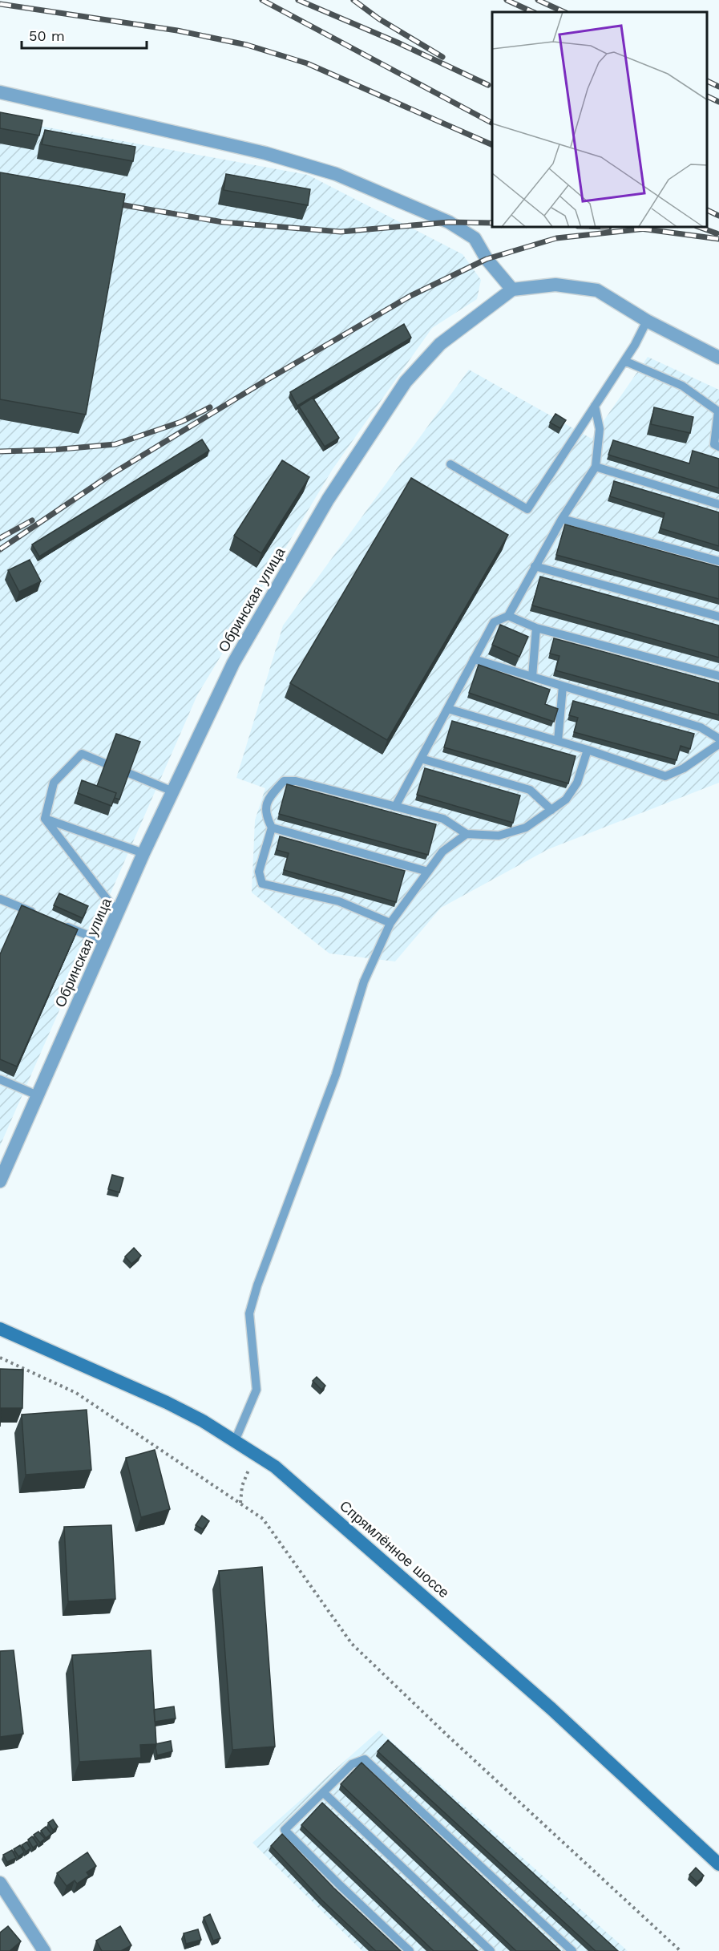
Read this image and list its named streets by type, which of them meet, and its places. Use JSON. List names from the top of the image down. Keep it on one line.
{"streets":{"main road":["Спрямлённое шоссе"],"street":["Обринская улица"]},"scale_bar":"50 m"}
